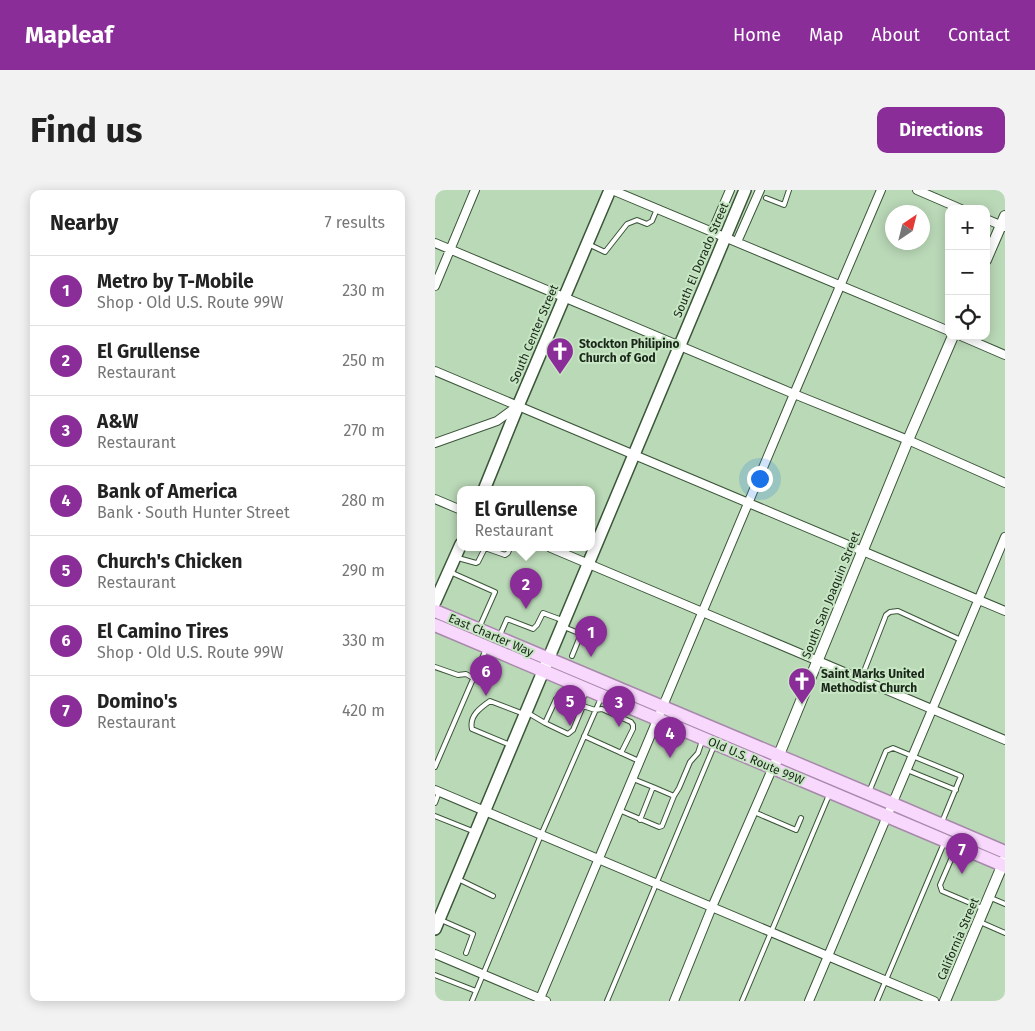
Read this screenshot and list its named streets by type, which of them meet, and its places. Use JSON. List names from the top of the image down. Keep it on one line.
{"streets":{"main road":["South El Dorado Street","South Center Street","East Charter Way","Old U.S. Route 99W"],"street":["South San Joaquin Street","California Street"]},"crossings":[["South El Dorado Street","East Charter Way"],["South El Dorado Street","Old U.S. Route 99W"],["South San Joaquin Street","Old U.S. Route 99W"],["East Charter Way","Old U.S. Route 99W"],["Old U.S. Route 99W","California Street"]],"places":{"church":["Stockton Philipino Church of God","Saint Marks United Methodist Church"]},"north":"top right","page":{"header":"Mapleaf","nav":["Home","Map","About","Contact"],"buttons":"Directions","title":"Find us","heading":["Nearby","7 results"],"map_buttons":["+","−"],"list":[{"mark":"1","name":"Metro by T-Mobile","note":"Shop · Old U.S. Route 99W","value":"230 m"},{"mark":"2","name":"El Grullense","note":"Restaurant","value":"250 m"},{"mark":"3","name":"A&W","note":"Restaurant","value":"270 m"},{"mark":"4","name":"Bank of America","note":"Bank · South Hunter Street","value":"280 m"},{"mark":"5","name":"Church's Chicken","note":"Restaurant","value":"290 m"},{"mark":"6","name":"El Camino Tires","note":"Shop · Old U.S. Route 99W","value":"330 m"},{"mark":"7","name":"Domino's","note":"Restaurant","value":"420 m"}],"popup":["El Grullense","Restaurant"],"pins":["2","1","6","5","3","4","7"]}}
